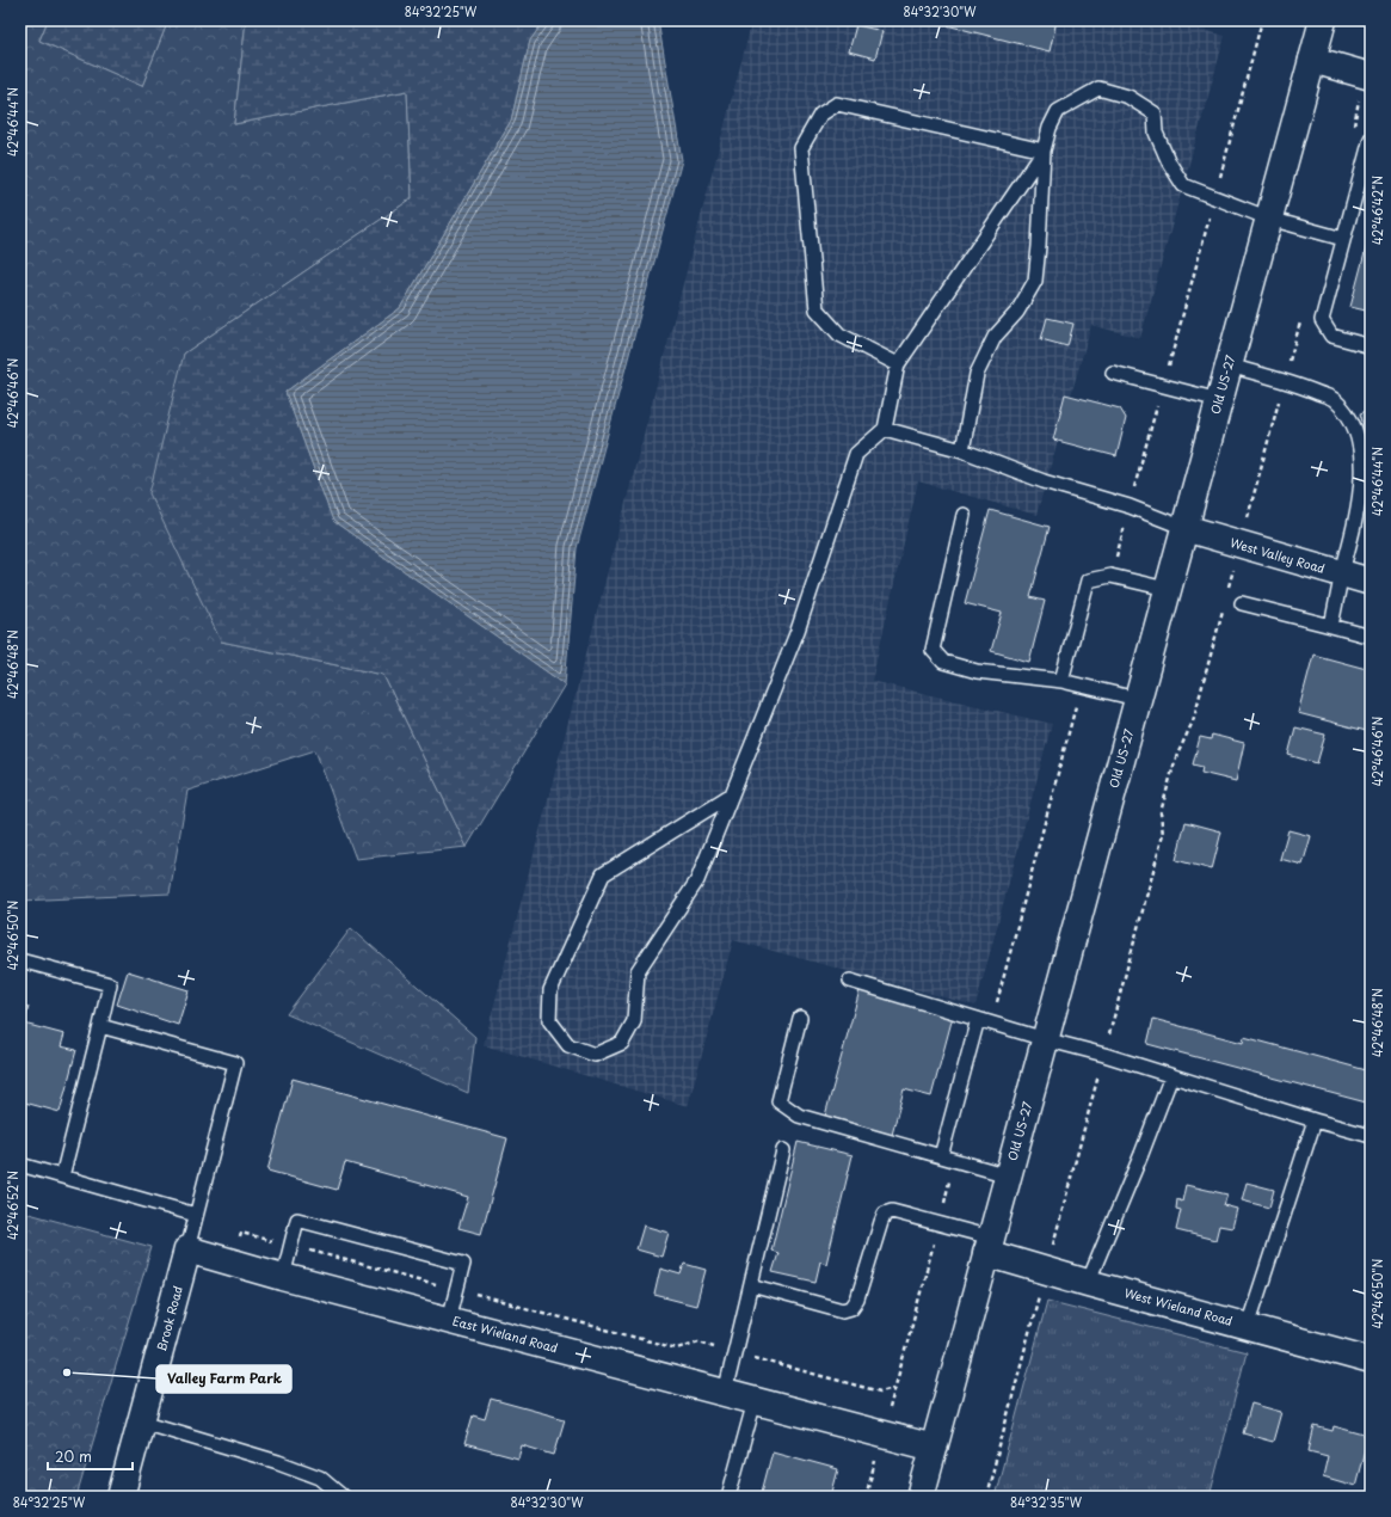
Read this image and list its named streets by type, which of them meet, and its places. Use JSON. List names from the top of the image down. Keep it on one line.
{"streets":{"street":["Old US-27","West Valley Road","West Wieland Road","Brook Road","East Wieland Road"]},"crossings":[["Old US-27","West Valley Road"],["Old US-27","West Wieland Road"],["Old US-27","East Wieland Road"],["Brook Road","East Wieland Road"]],"places":["Valley Farm Park"],"scale_bar":"20 m","coordinates":["84°32'25\"W","84°32'30\"W","42°46'44\"N","42°46'42\"N","42°46'46\"N","42°46'48\"N","42°46'50\"N","42°46'52\"N","84°32'35\"W"]}
